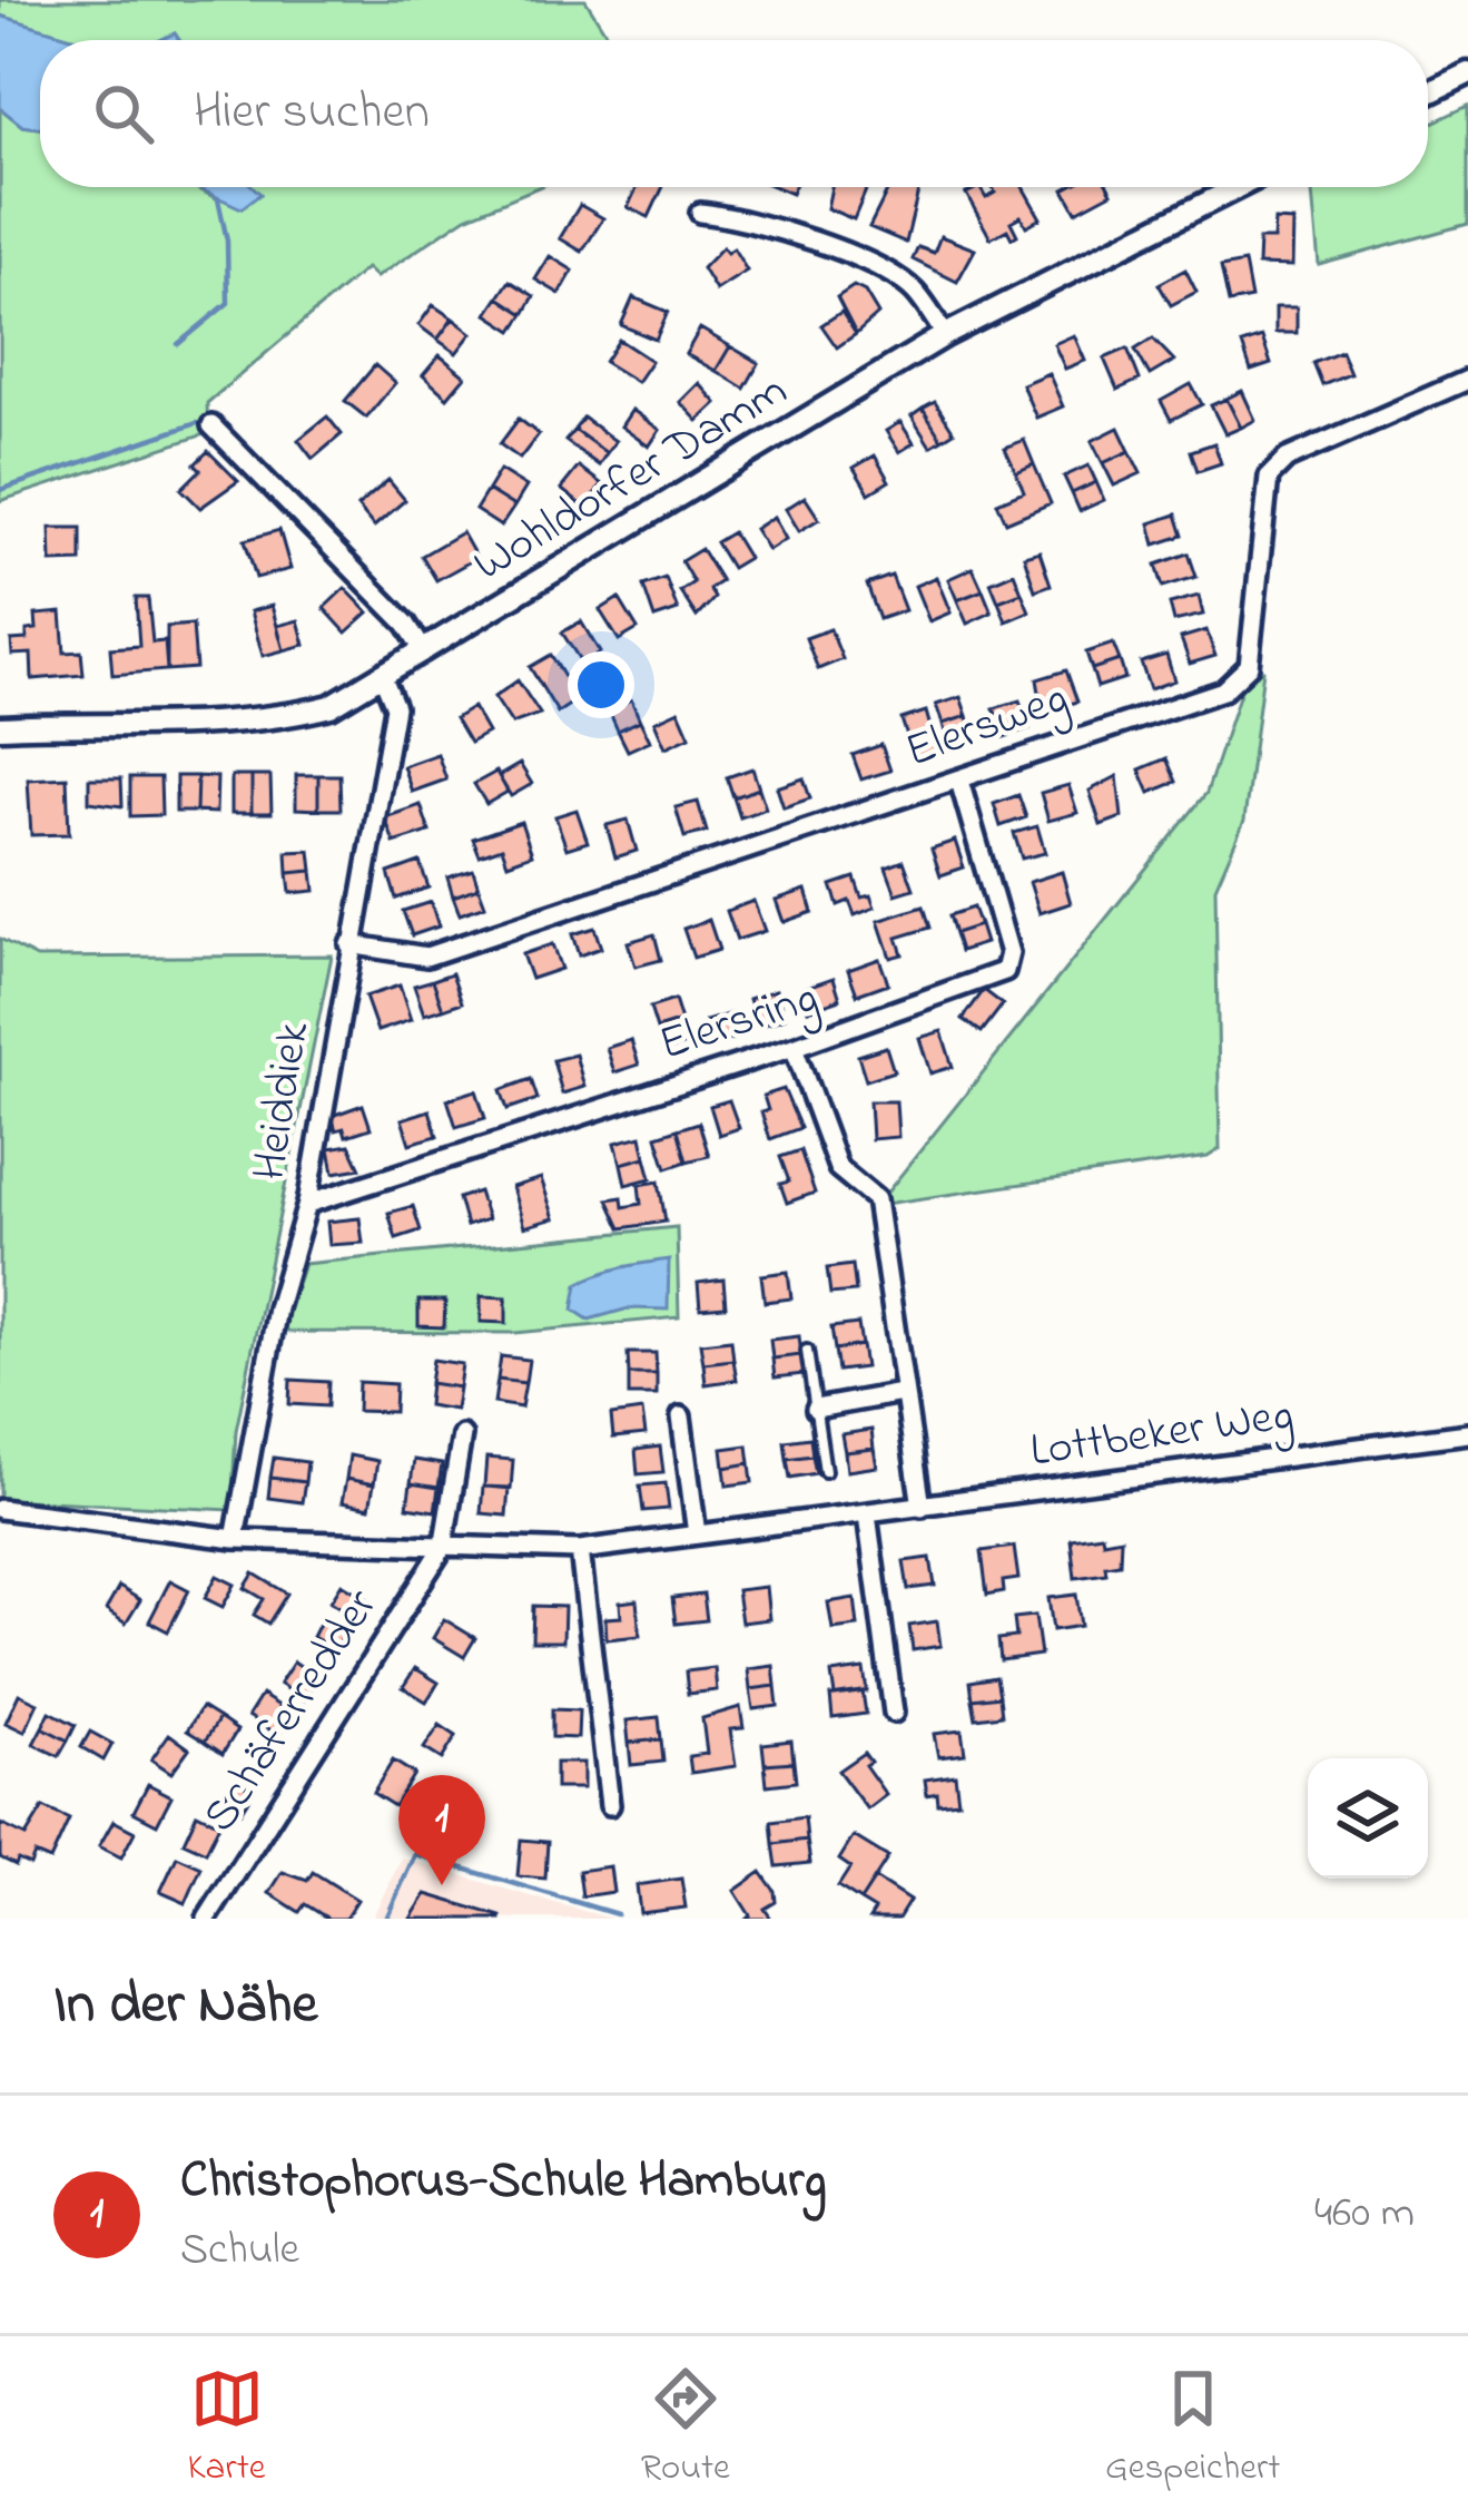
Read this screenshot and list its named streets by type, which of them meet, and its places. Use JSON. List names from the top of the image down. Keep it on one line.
{"streets":{"street":["Wohldorfer Damm","Elersweg","Elersring","Heiddiek","Lottbeker Weg","Schäferredder"]},"crossings":[["Wohldorfer Damm","Heiddiek"],["Elersweg","Elersring"],["Elersweg","Heiddiek"],["Elersring","Heiddiek"],["Heiddiek","Lottbeker Weg"],["Lottbeker Weg","Schäferredder"]],"page":{"search":"Hier suchen","pins":"1","heading":"In der Nähe","list":[{"mark":"1","name":"Christophorus-Schule Hamburg","note":"Schule","value":"460 m"}],"nav":["Karte","Route","Gespeichert"]}}
